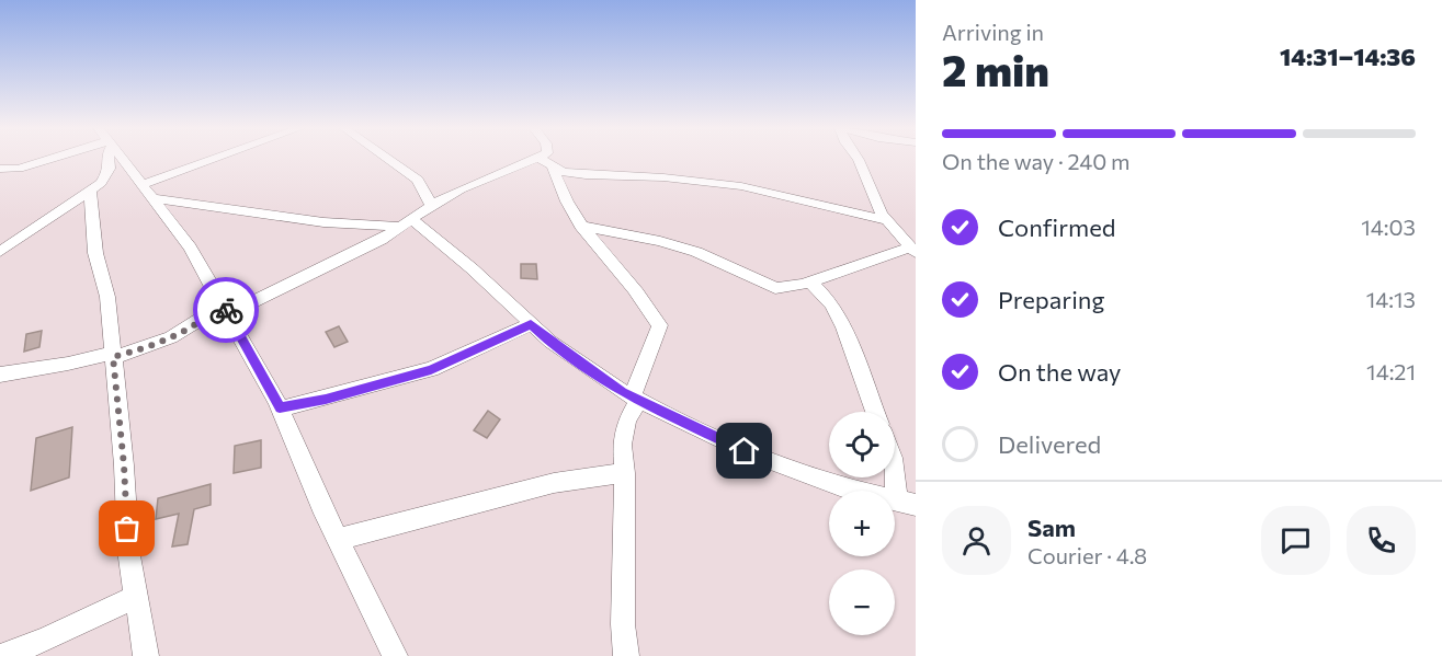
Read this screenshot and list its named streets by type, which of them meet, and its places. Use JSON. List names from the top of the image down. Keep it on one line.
{"page":{"heading":["2 min","Arriving in","14:31–14:36"],"panel":["Sam","Courier · 4.8"],"bar":"On the way · 240 m","list":[["Confirmed","14:03"],["Preparing","14:13"],["On the way","14:21"],"Delivered"],"map_buttons":["+","−"]}}
